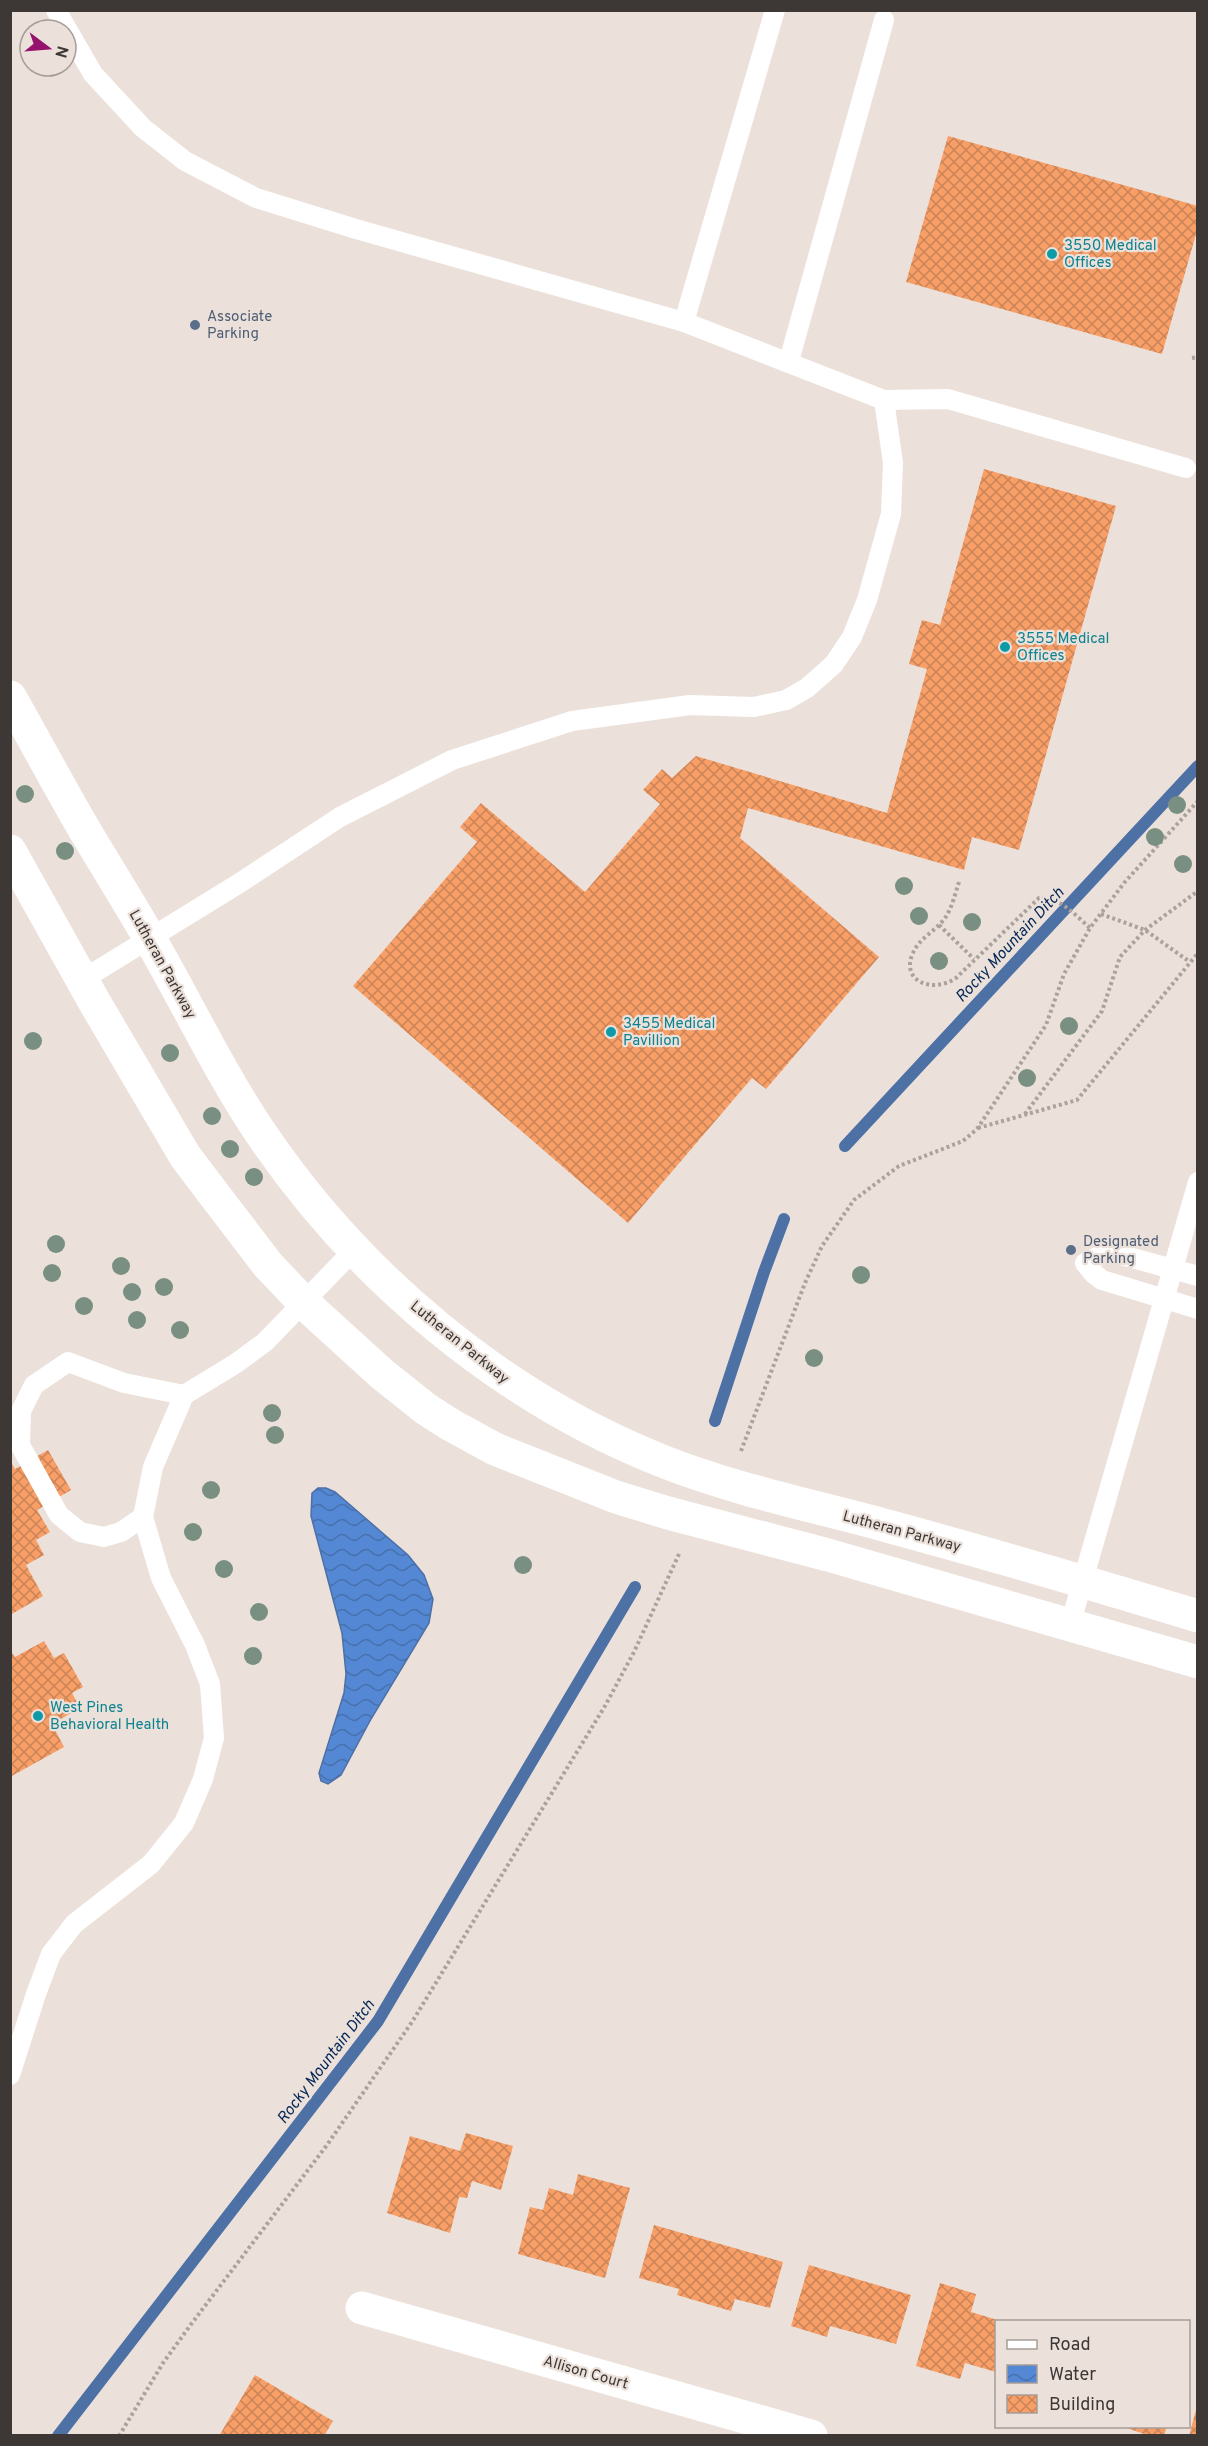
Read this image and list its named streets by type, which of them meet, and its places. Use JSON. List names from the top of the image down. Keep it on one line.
{"streets":{"street":["Lutheran Parkway","Allison Court"]},"water":["Rocky Mountain Ditch"],"places":["3550 Medical Offices","Associate Parking","3555 Medical Offices","3455 Medical Pavillion","Designated Parking","West Pines Behavioral Health"],"legend":["Road","Water","Building"],"north":"right"}
